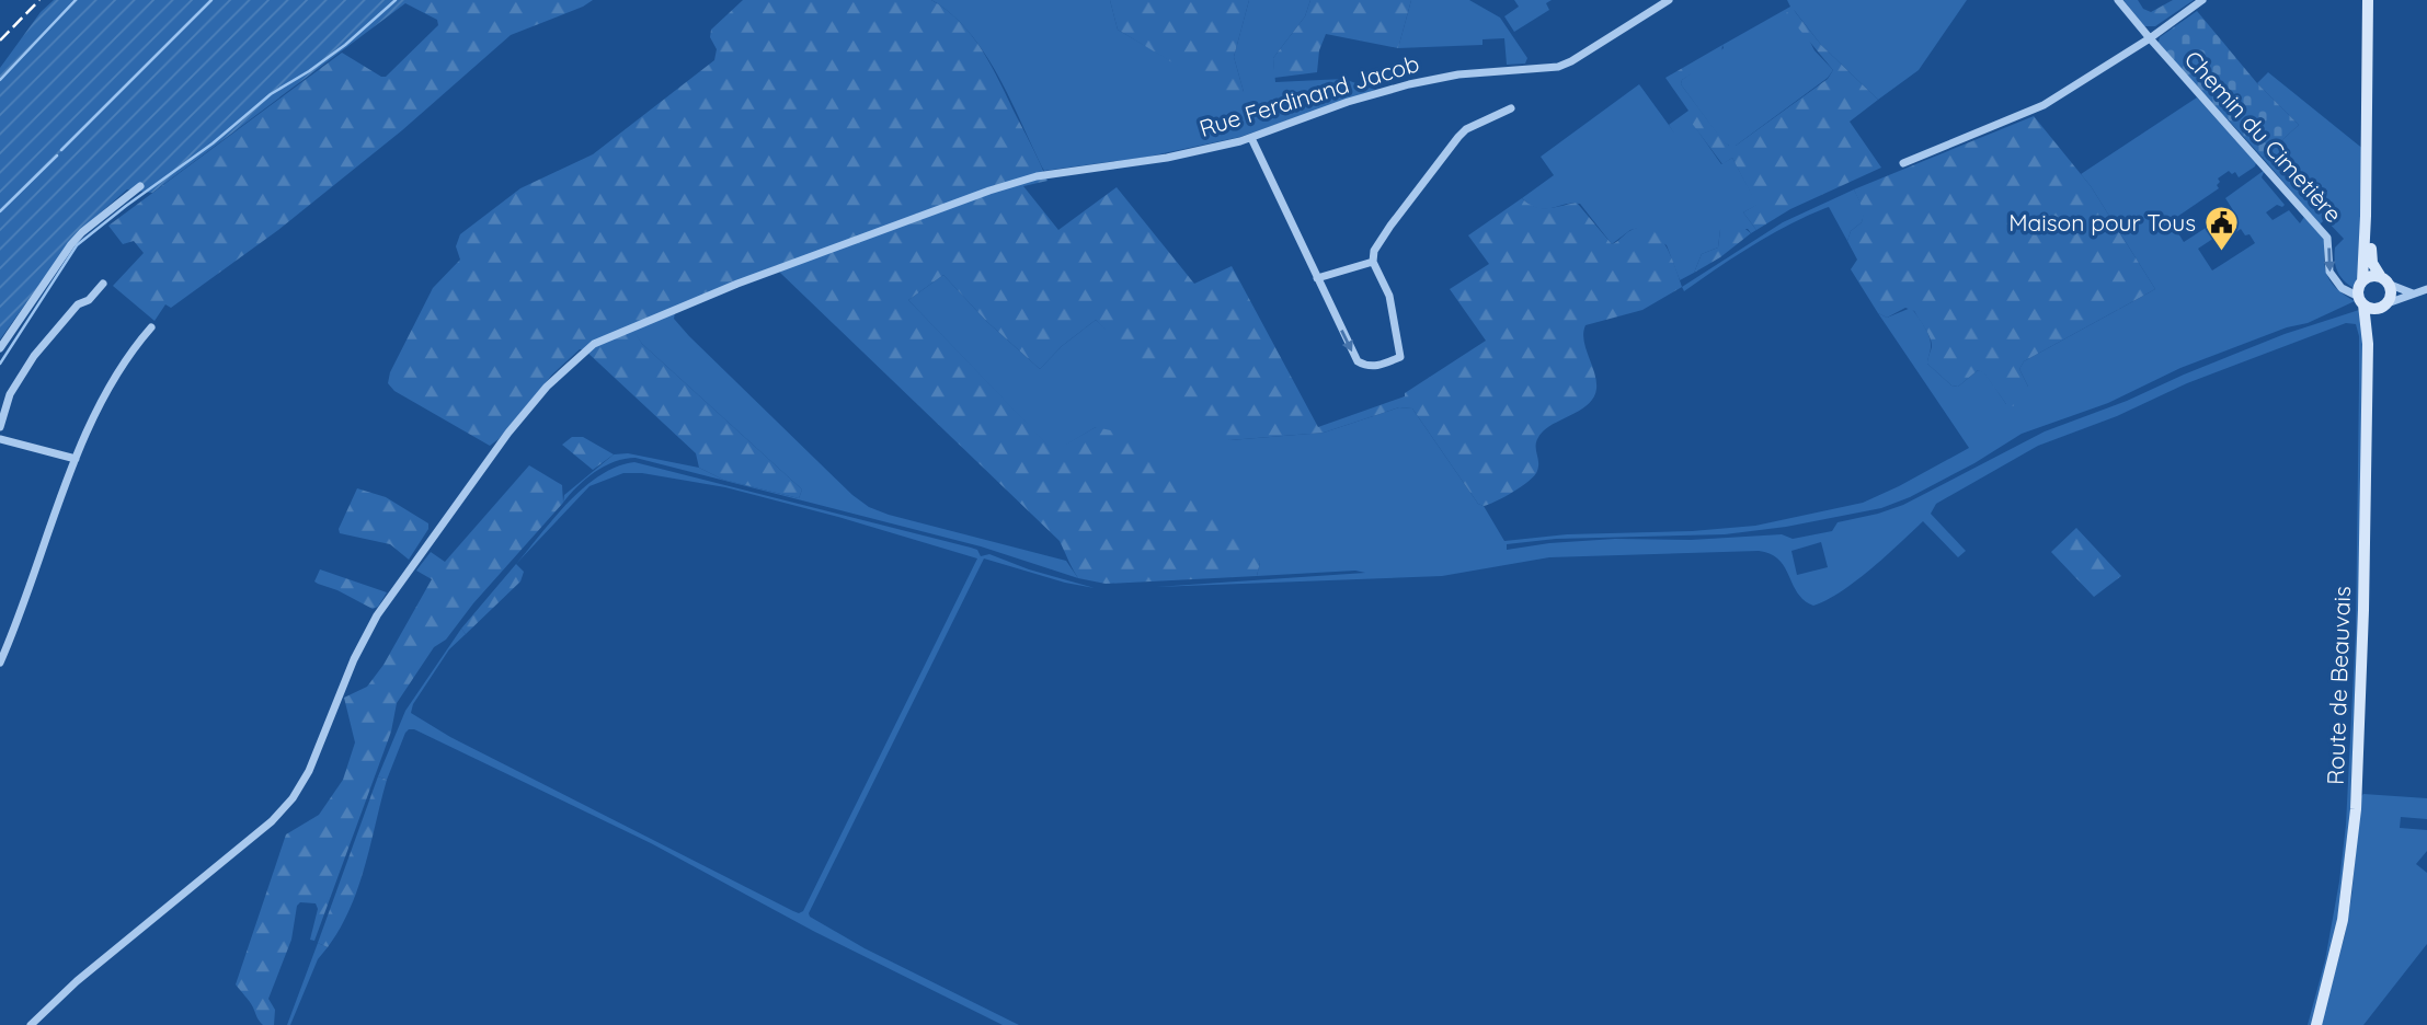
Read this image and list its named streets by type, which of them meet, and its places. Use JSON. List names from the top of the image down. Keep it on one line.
{"streets":{"main road":["Route de Beauvais"],"street":["Rue Ferdinand Jacob","Chemin du Cimetière"]},"crossings":[["Chemin du Cimetière","Route de Beauvais"]],"one_way":["Chemin du Cimetière"],"places":{"public building":["Maison pour Tous"]}}
